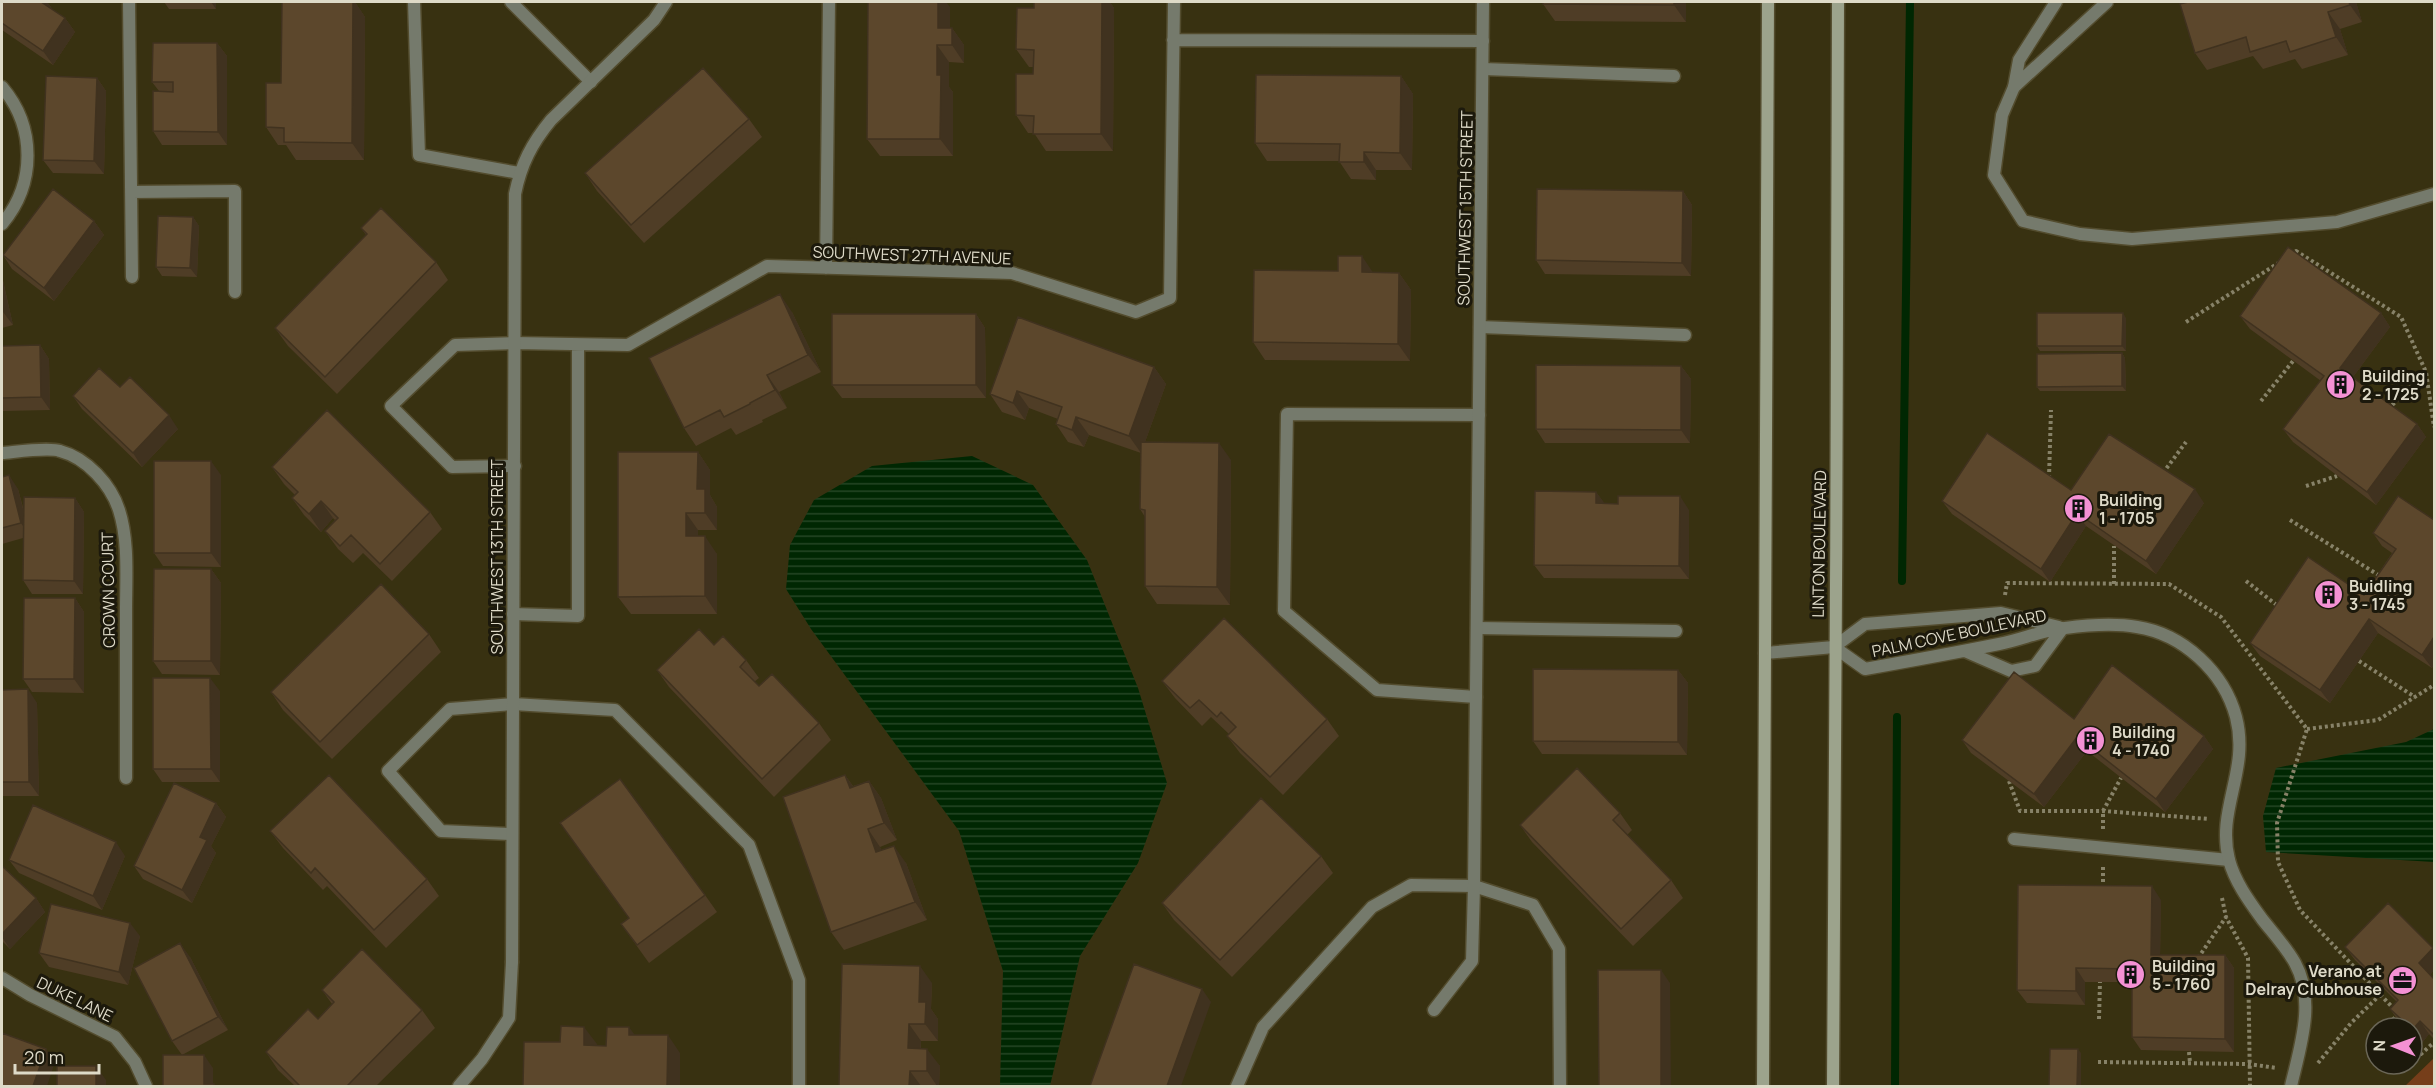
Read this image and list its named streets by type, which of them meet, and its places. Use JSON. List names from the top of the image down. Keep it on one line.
{"streets":{"main road":["LINTON BOULEVARD"],"street":["SOUTHWEST 15TH STREET","SOUTHWEST 27TH AVENUE","SOUTHWEST 13TH STREET","CROWN COURT","PALM COVE BOULEVARD","DUKE LANE"]},"crossings":[["SOUTHWEST 27TH AVENUE","SOUTHWEST 13TH STREET"],["LINTON BOULEVARD","PALM COVE BOULEVARD"]],"places":{"building":["Building 2 - 1725","Building 1 - 1705","Buidling 3 - 1745","Building 4 - 1740","Building 5 - 1760"],"office":["Verano at Delray Clubhouse"]},"scale_bar":"20 m","north":"left"}
